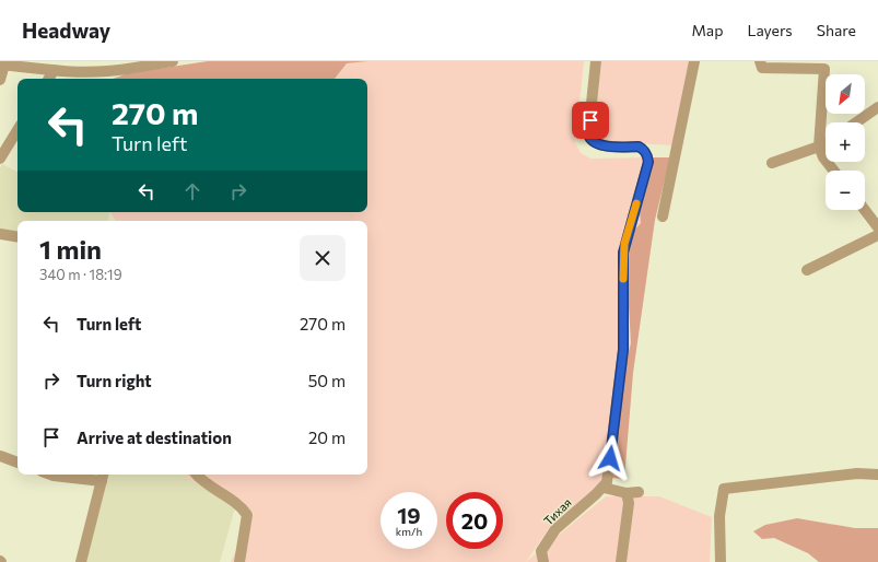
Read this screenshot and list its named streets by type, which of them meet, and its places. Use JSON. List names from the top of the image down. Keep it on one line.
{"streets":{"street":["Тихая"]},"north":"bottom left","page":{"header":"Headway","nav":["Map","Layers","Share"],"map_buttons":["+","−"],"turn":["270 m","Turn left"],"heading":["1 min","340 m · 18:19"],"list":[{"name":"Turn left","value":"270 m"},{"name":"Turn right","value":"50 m"},{"name":"Arrive at destination","value":"20 m"}],"speed":"19 km/h","limit":"20"}}
